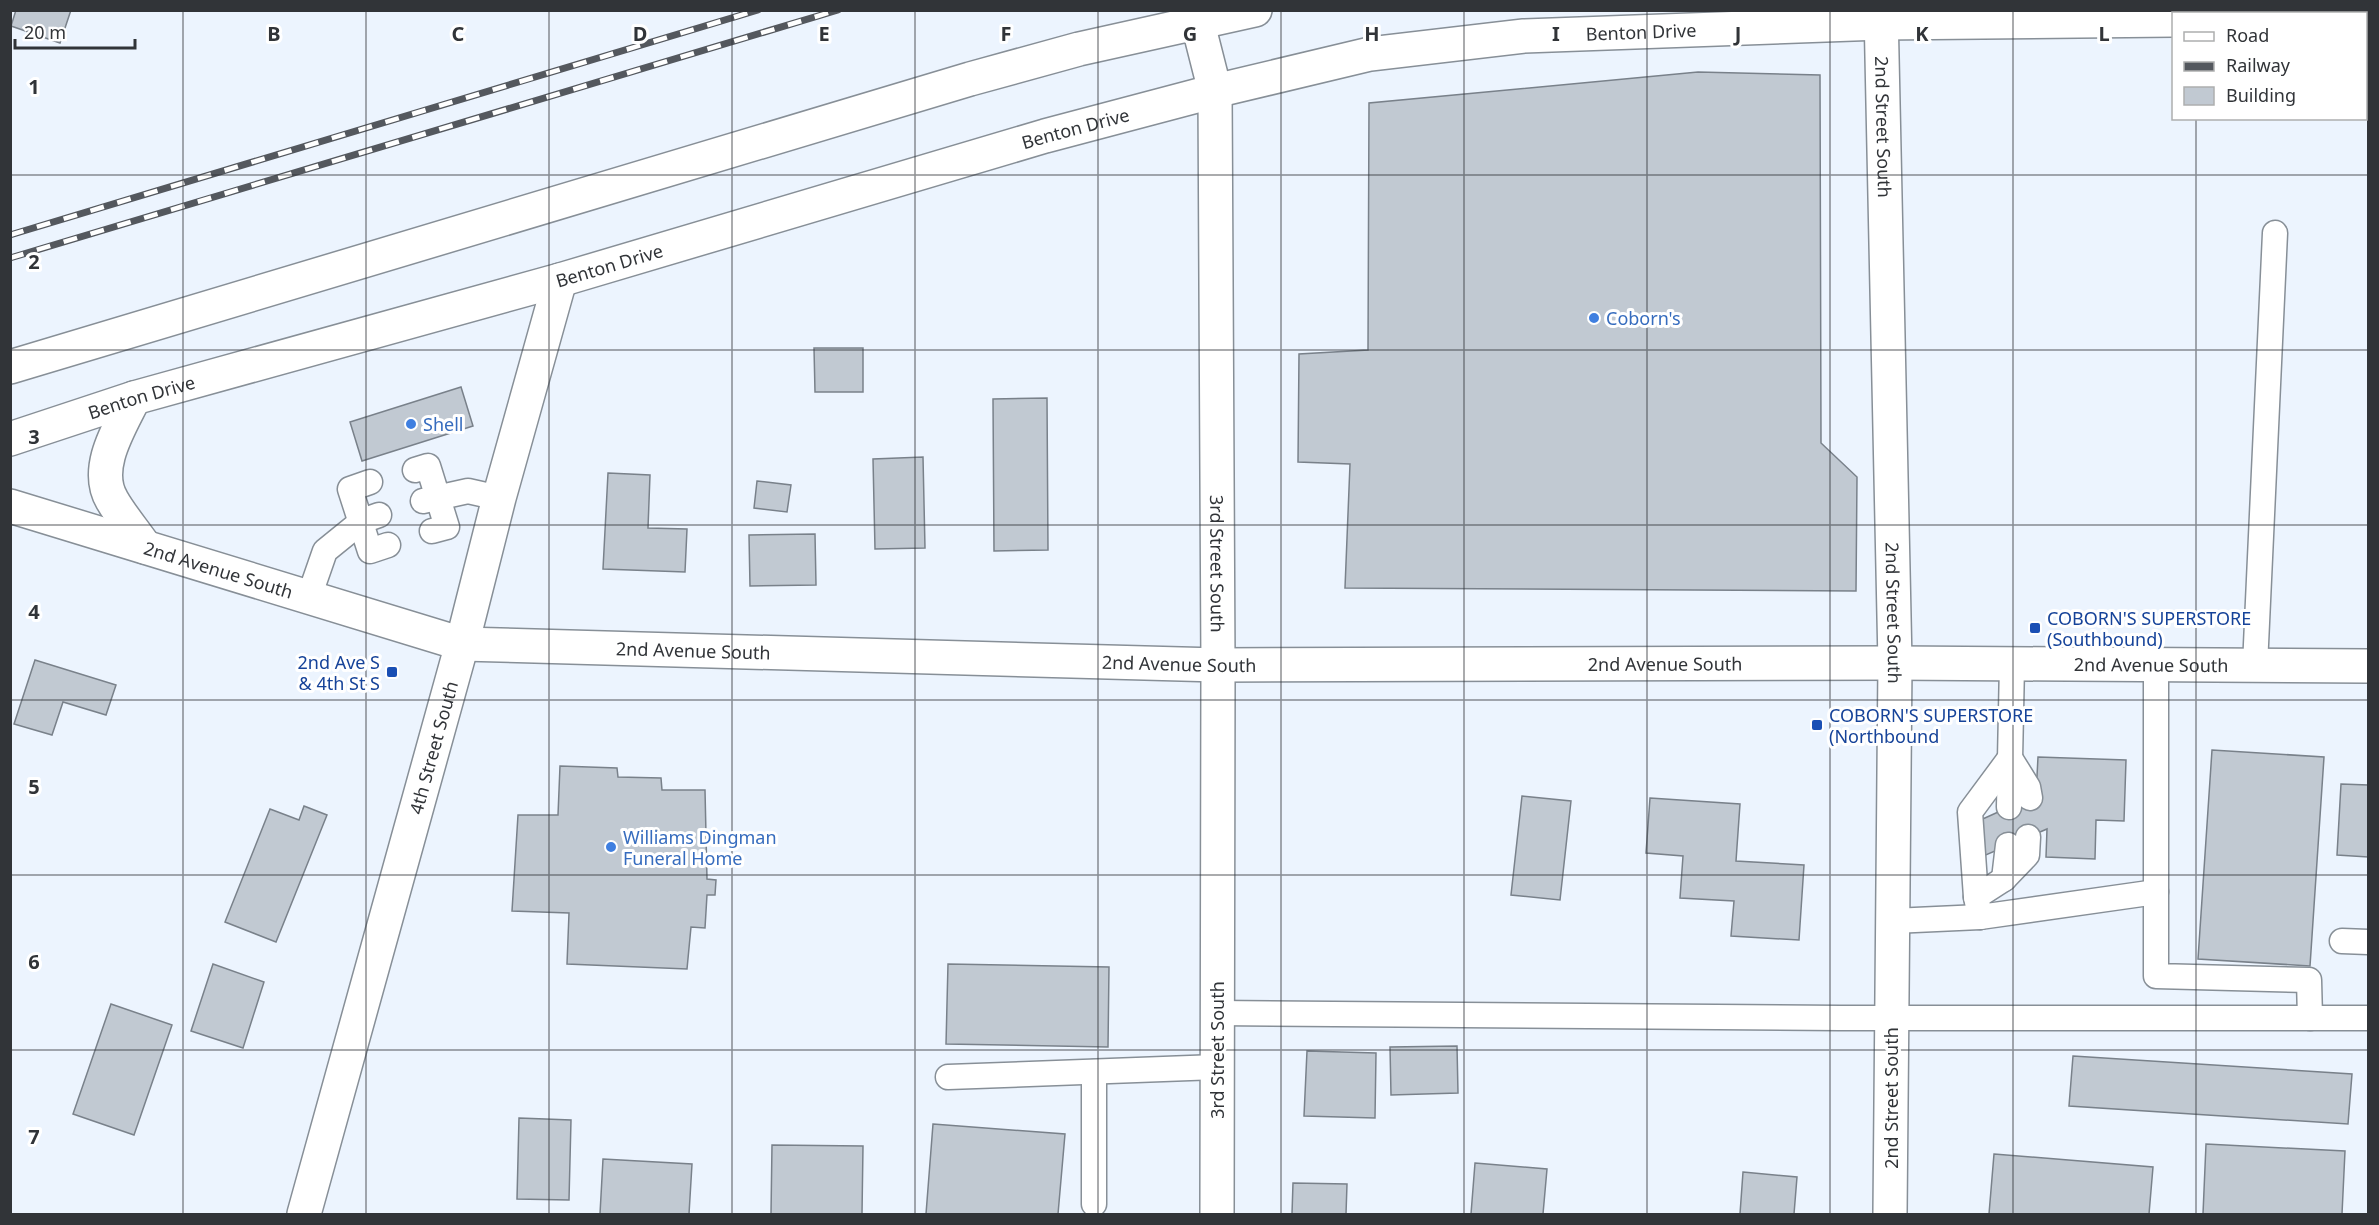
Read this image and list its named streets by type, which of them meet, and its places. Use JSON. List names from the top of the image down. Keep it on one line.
{"streets":{"street":["Benton Drive","2nd Street South","3rd Street South","2nd Avenue South","4th Street South"]},"crossings":[["Benton Drive","2nd Street South"],["Benton Drive","3rd Street South"],["Benton Drive","4th Street South"],["2nd Street South","2nd Avenue South"],["3rd Street South","2nd Avenue South"],["2nd Avenue South","4th Street South"]],"places":{"other":["Coborn's","Shell","Williams Dingman Funeral Home"],"transit":["COBORN'S SUPERSTORE (Southbound)","2nd Ave S & 4th St S","COBORN'S SUPERSTORE (Northbound"]},"legend":["Road","Railway","Building"],"scale_bar":"20 m","grid":{"columns":["B","C","D","E","F","G","H","I","J","K","L"],"rows":["1","2","3","4","5","6","7"]}}
